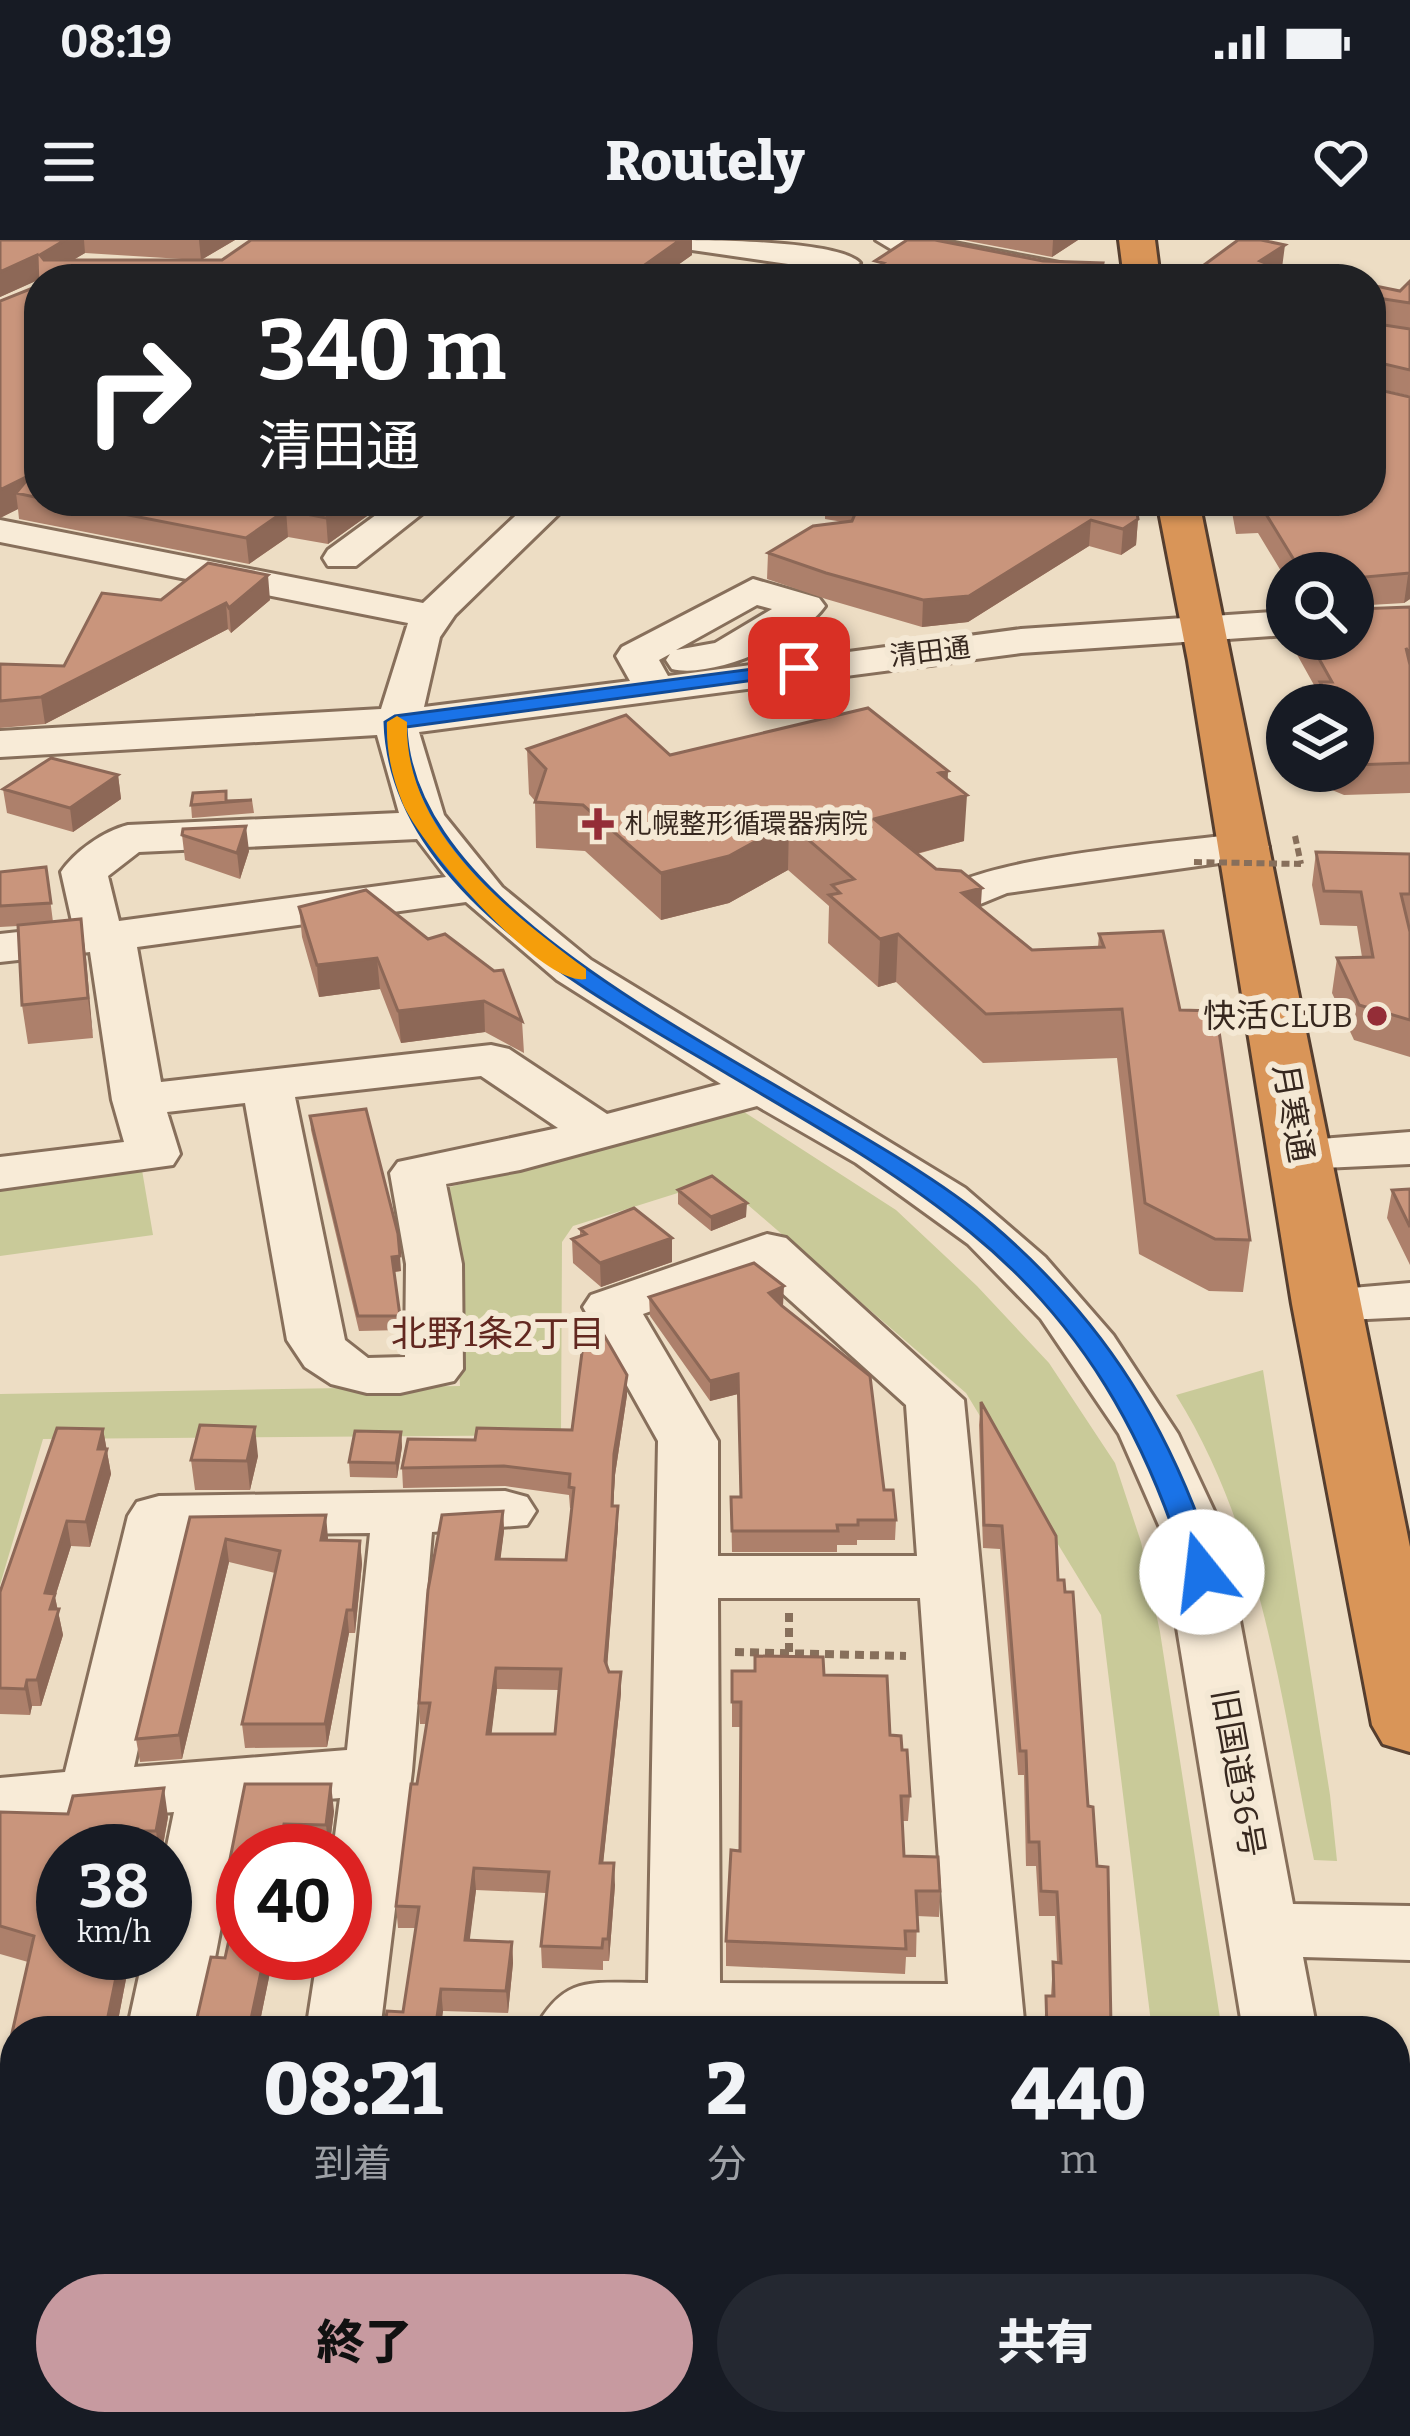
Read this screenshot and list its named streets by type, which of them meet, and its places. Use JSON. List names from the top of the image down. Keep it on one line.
{"streets":{"highway":["月寒通"],"street":["清田通","旧国道36号"]},"crossings":[["清田通","月寒通"],["清田通","旧国道36号"]],"districts":["北野1条2丁目"],"places":{"health":["札幌整形循環器病院"],"other":["快活CLUB"]},"page":{"status":"08:19","header":"Routely","turn":["340 m","清田通"],"speed":"38 km/h","limit":"40","eta":["08:21","到着","2","分","440","m"],"buttons":["終了","共有"]}}
